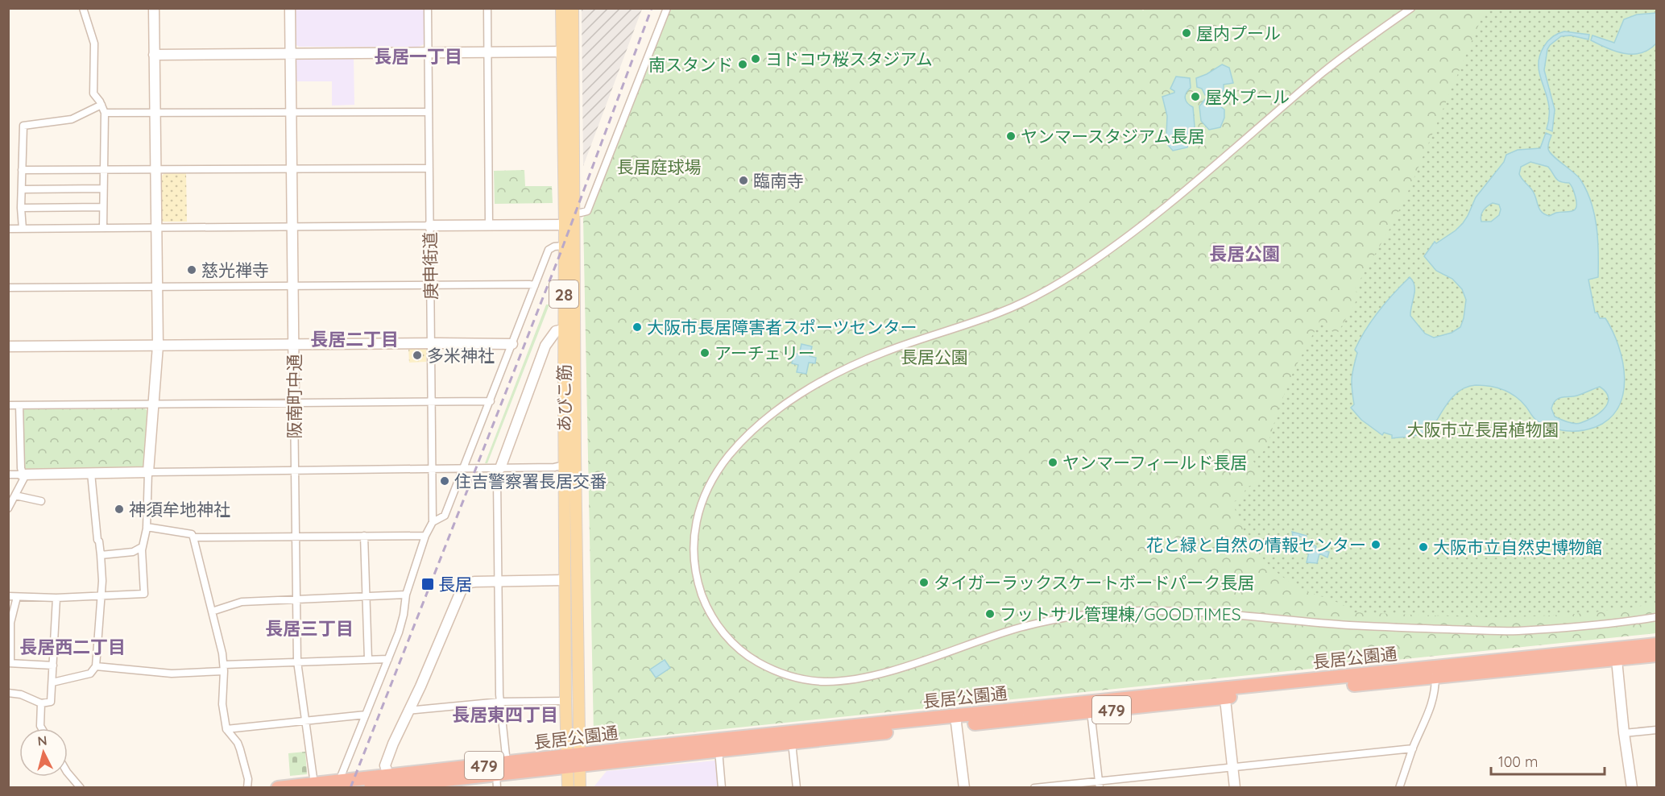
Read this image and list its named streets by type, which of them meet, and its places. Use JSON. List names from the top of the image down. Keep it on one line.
{"streets":{"highway":["長居公園通","479"],"main road":["28","あびこ筋"],"street":["庚申街道","阪南町中通"]},"crossings":[["阪南町中通","長居公園通"],["あびこ筋","長居公園通"]],"districts":["長居一丁目","長居公園","長居二丁目","長居三丁目","長居西二丁目","長居東四丁目"],"parks":["長居庭球場","長居公園","大阪市立長居植物園"],"places":{"other":["屋内プール","ヨドコウ桜スタジアム","南スタンド","屋外プール","ヤンマースタジアム長居","臨南寺","慈光禅寺","大阪市長居障害者スポーツセンター","アーチェリー","多米神社","ヤンマーフィールド長居","住吉警察署長居交番","神須牟地神社","花と緑と自然の情報センター","大阪市立自然史博物館","タイガーラックスケートボードパーク長居","フットサル管理棟/GOODTIMES"],"transit":["長居"]},"scale_bar":"100 m","north":"top"}
